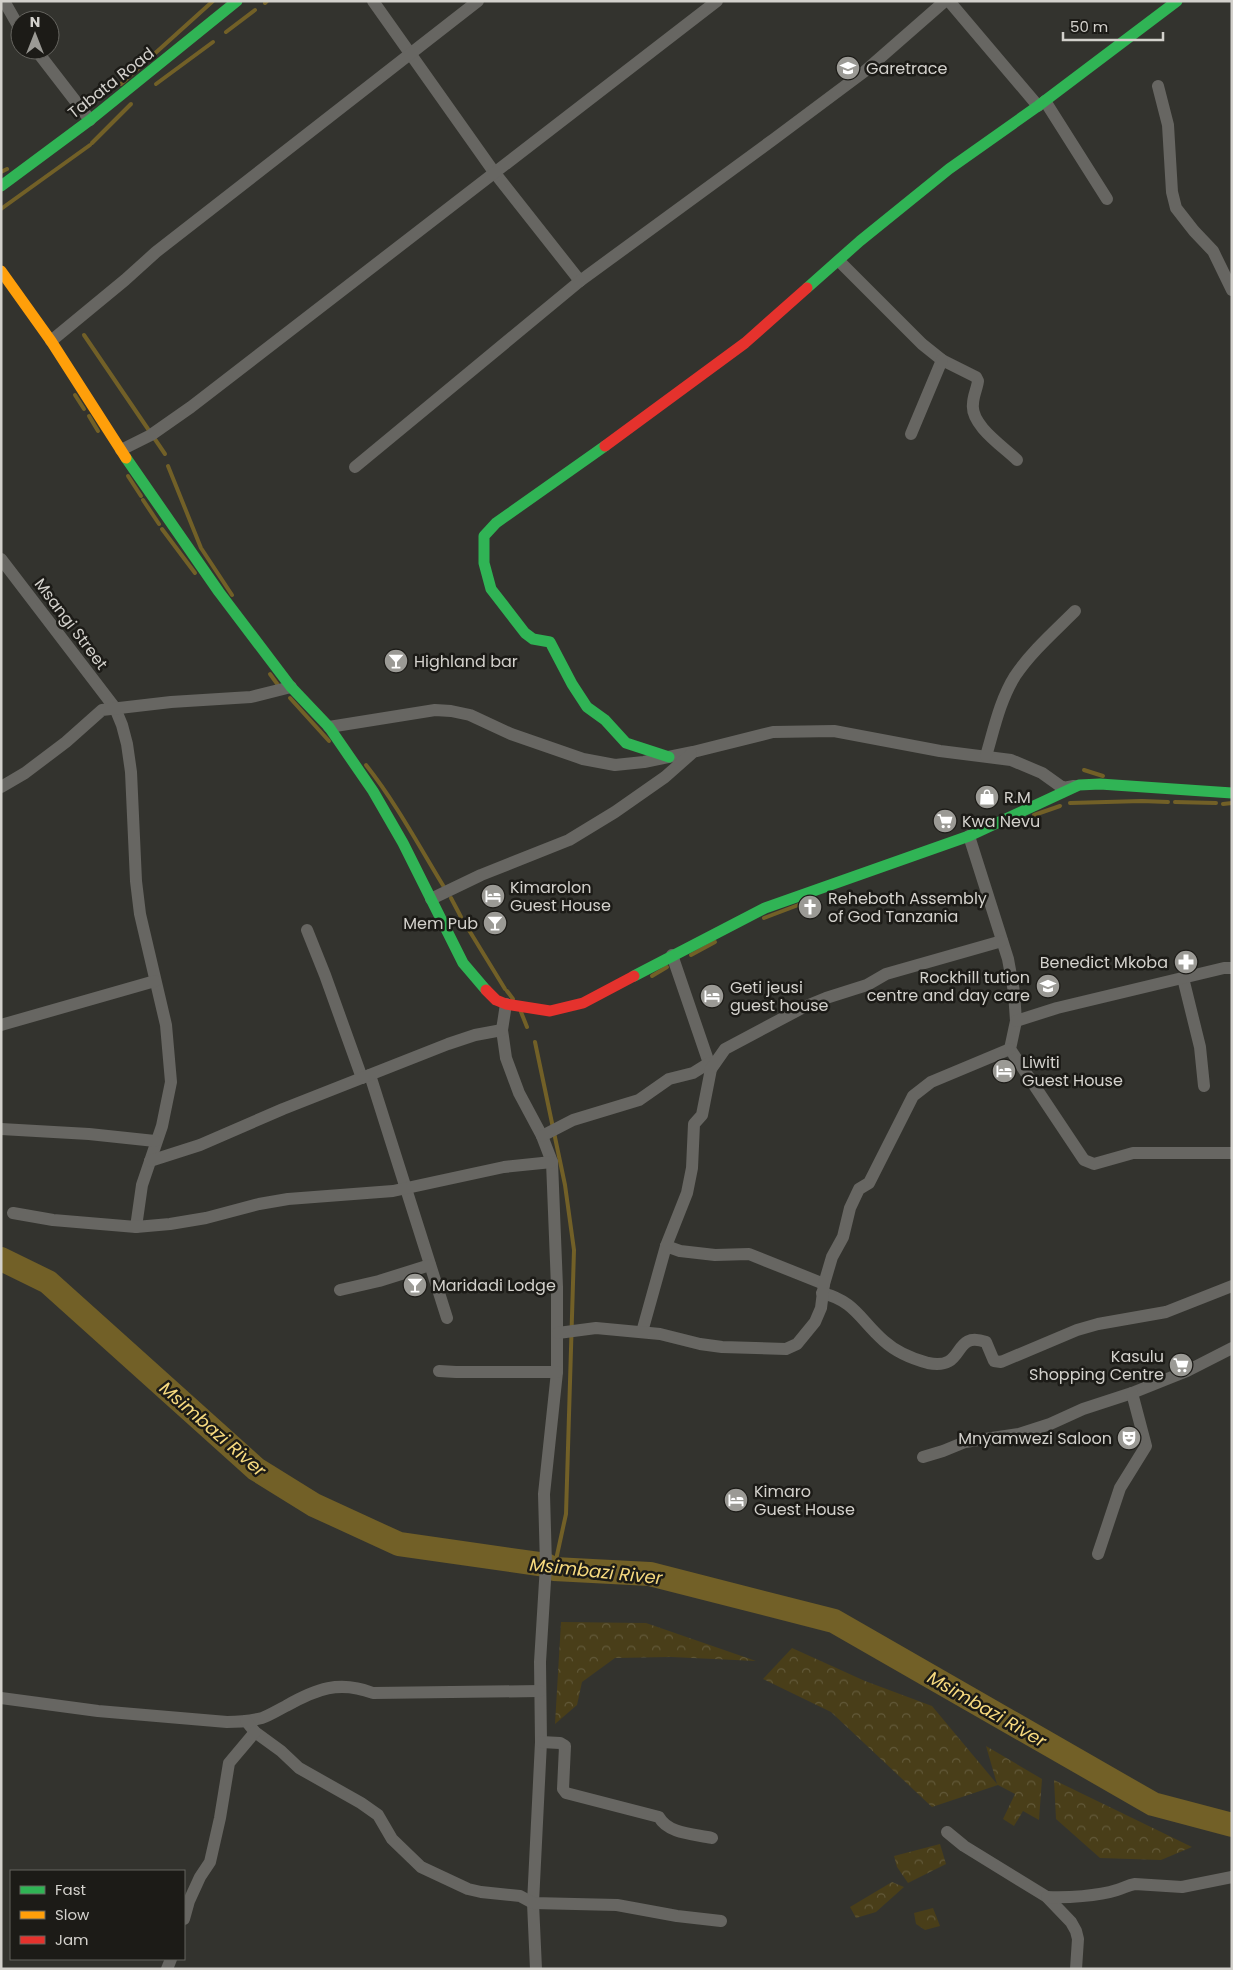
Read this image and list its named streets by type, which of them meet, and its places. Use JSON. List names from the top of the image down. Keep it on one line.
{"streets":{"main road":["Tabata Road"],"street":["Msangi Street"]},"water":["Msimbazi River"],"places":{"school or university":["Garetrace","Rockhill tution centre and day care"],"bar":["Highland bar","Mem Pub","Maridadi Lodge"],"shop":["R.M"],"supermarket":["Kwa Nevu","Kasulu Shopping Centre"],"hotel":["Kimarolon Guest House","Geti jeusi guest house","Liwiti Guest House","Kimaro Guest House"],"church":["Reheboth Assembly of God Tanzania"],"pharmacy":["Benedict Mkoba"],"theatre":["Mnyamwezi Saloon"]},"legend":["Fast","Slow","Jam"],"scale_bar":"50 m","north":"top"}
